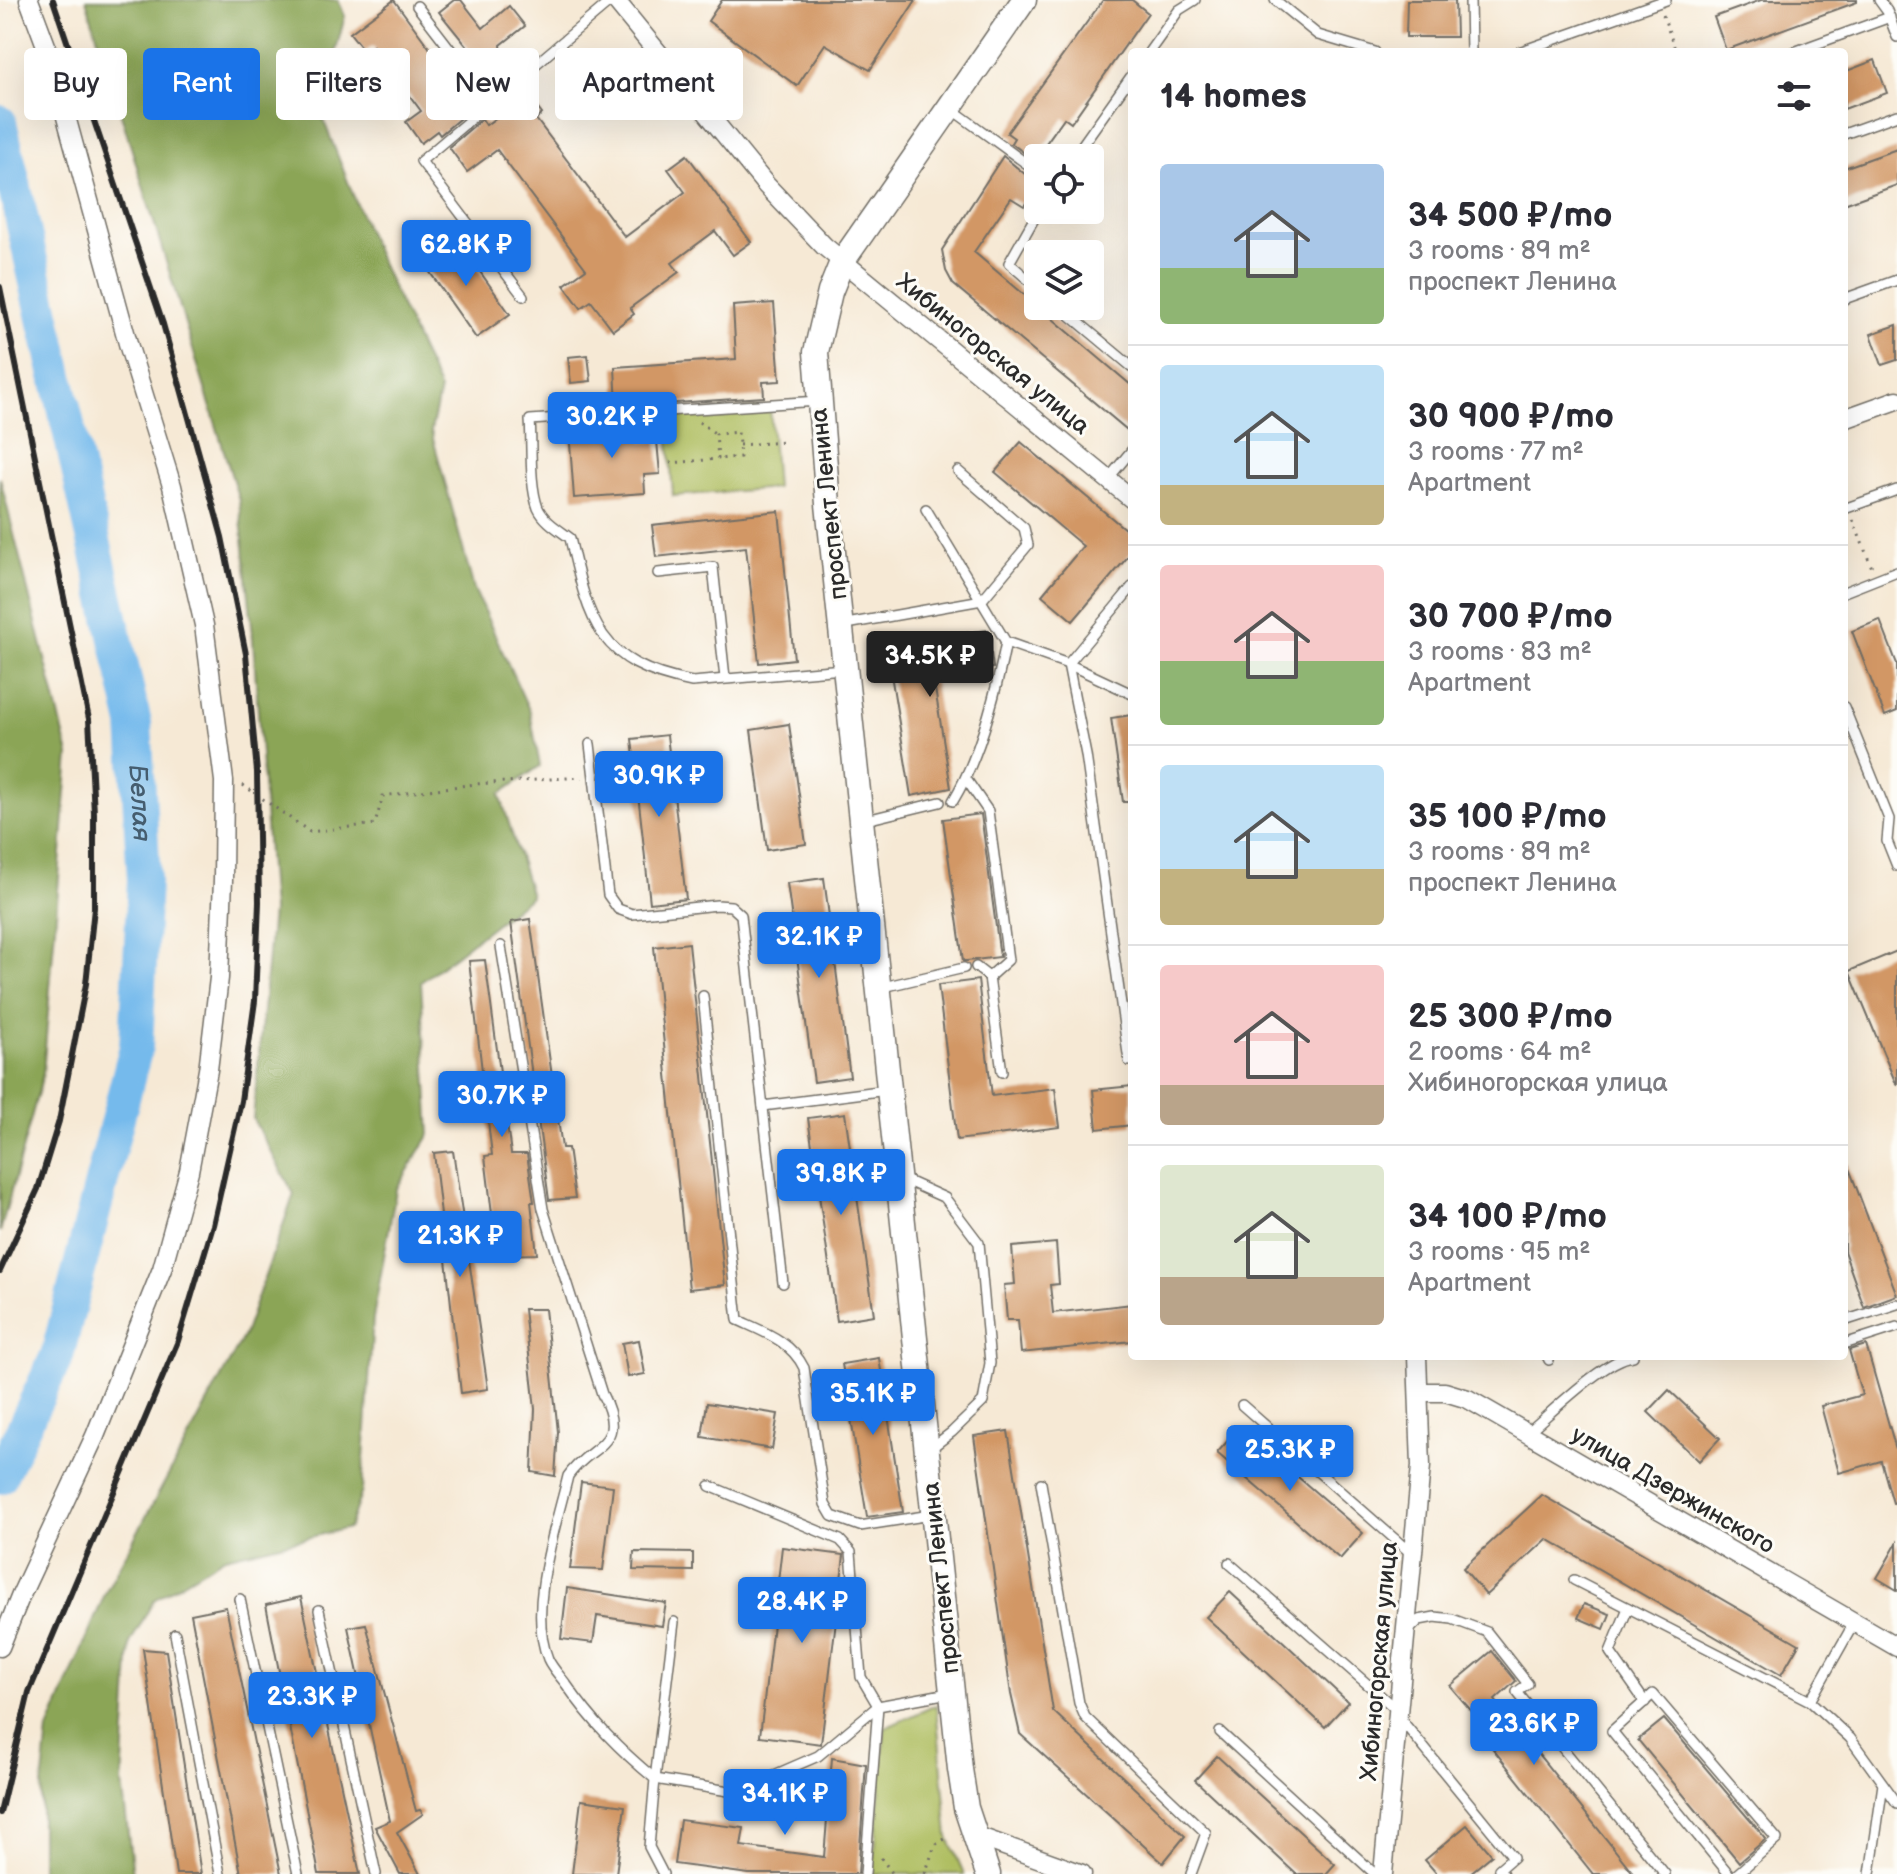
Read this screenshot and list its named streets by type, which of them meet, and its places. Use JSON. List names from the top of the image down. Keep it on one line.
{"streets":{"main road":["проспект Ленина"],"street":["Хибиногорская улица","улица Дзержинского"]},"crossings":[["Хибиногорская улица","проспект Ленина"],["Хибиногорская улица","улица Дзержинского"]],"water":["Белая"],"page":{"chip":["Buy","Rent","Filters","New","Apartment"],"heading":"14 homes","list":[{"name":"34 500 ₽/mo","note":"3 rooms · 89 m² · проспект Ленина"},{"name":"30 900 ₽/mo","note":"3 rooms · 77 m² · Apartment"},{"name":"30 700 ₽/mo","note":"3 rooms · 83 m² · Apartment"},{"name":"35 100 ₽/mo","note":"3 rooms · 89 m² · проспект Ленина"},{"name":"25 300 ₽/mo","note":"2 rooms · 64 m² · Хибиногорская улица"},{"name":"34 100 ₽/mo","note":"3 rooms · 95 m² · Apartment"}],"price":["62.8K ₽","30.2K ₽","34.5K ₽","30.9K ₽","32.1K ₽","30.7K ₽","39.8K ₽","21.3K ₽","35.1K ₽","25.3K ₽","28.4K ₽","23.3K ₽","23.6K ₽","34.1K ₽"]}}
